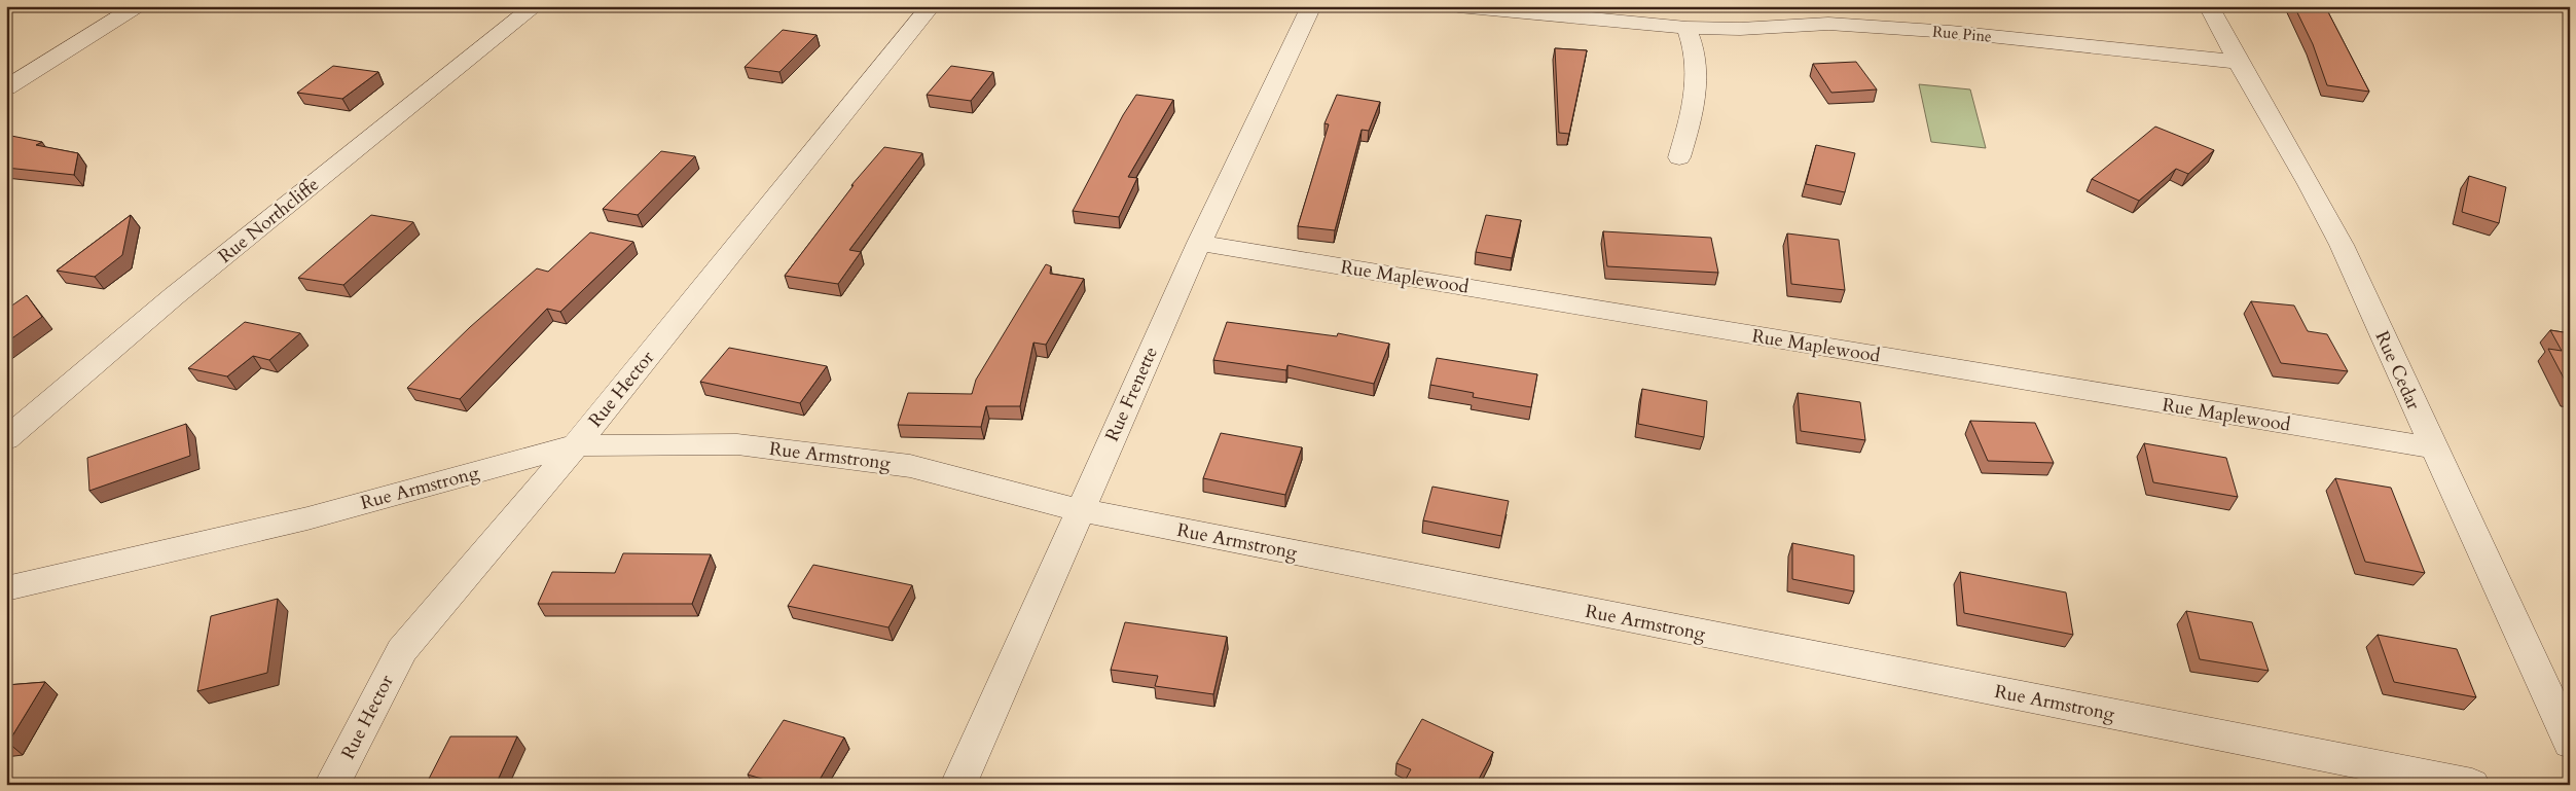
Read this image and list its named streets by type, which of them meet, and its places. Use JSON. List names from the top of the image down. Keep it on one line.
{"streets":{"street":["Rue Pine","Rue Northcliffe","Rue Maplewood","Rue Cedar","Rue Hector","Rue Frenette","Rue Armstrong"]},"crossings":[["Rue Pine","Rue Cedar"],["Rue Maplewood","Rue Cedar"],["Rue Maplewood","Rue Frenette"],["Rue Hector","Rue Armstrong"],["Rue Frenette","Rue Armstrong"]]}
